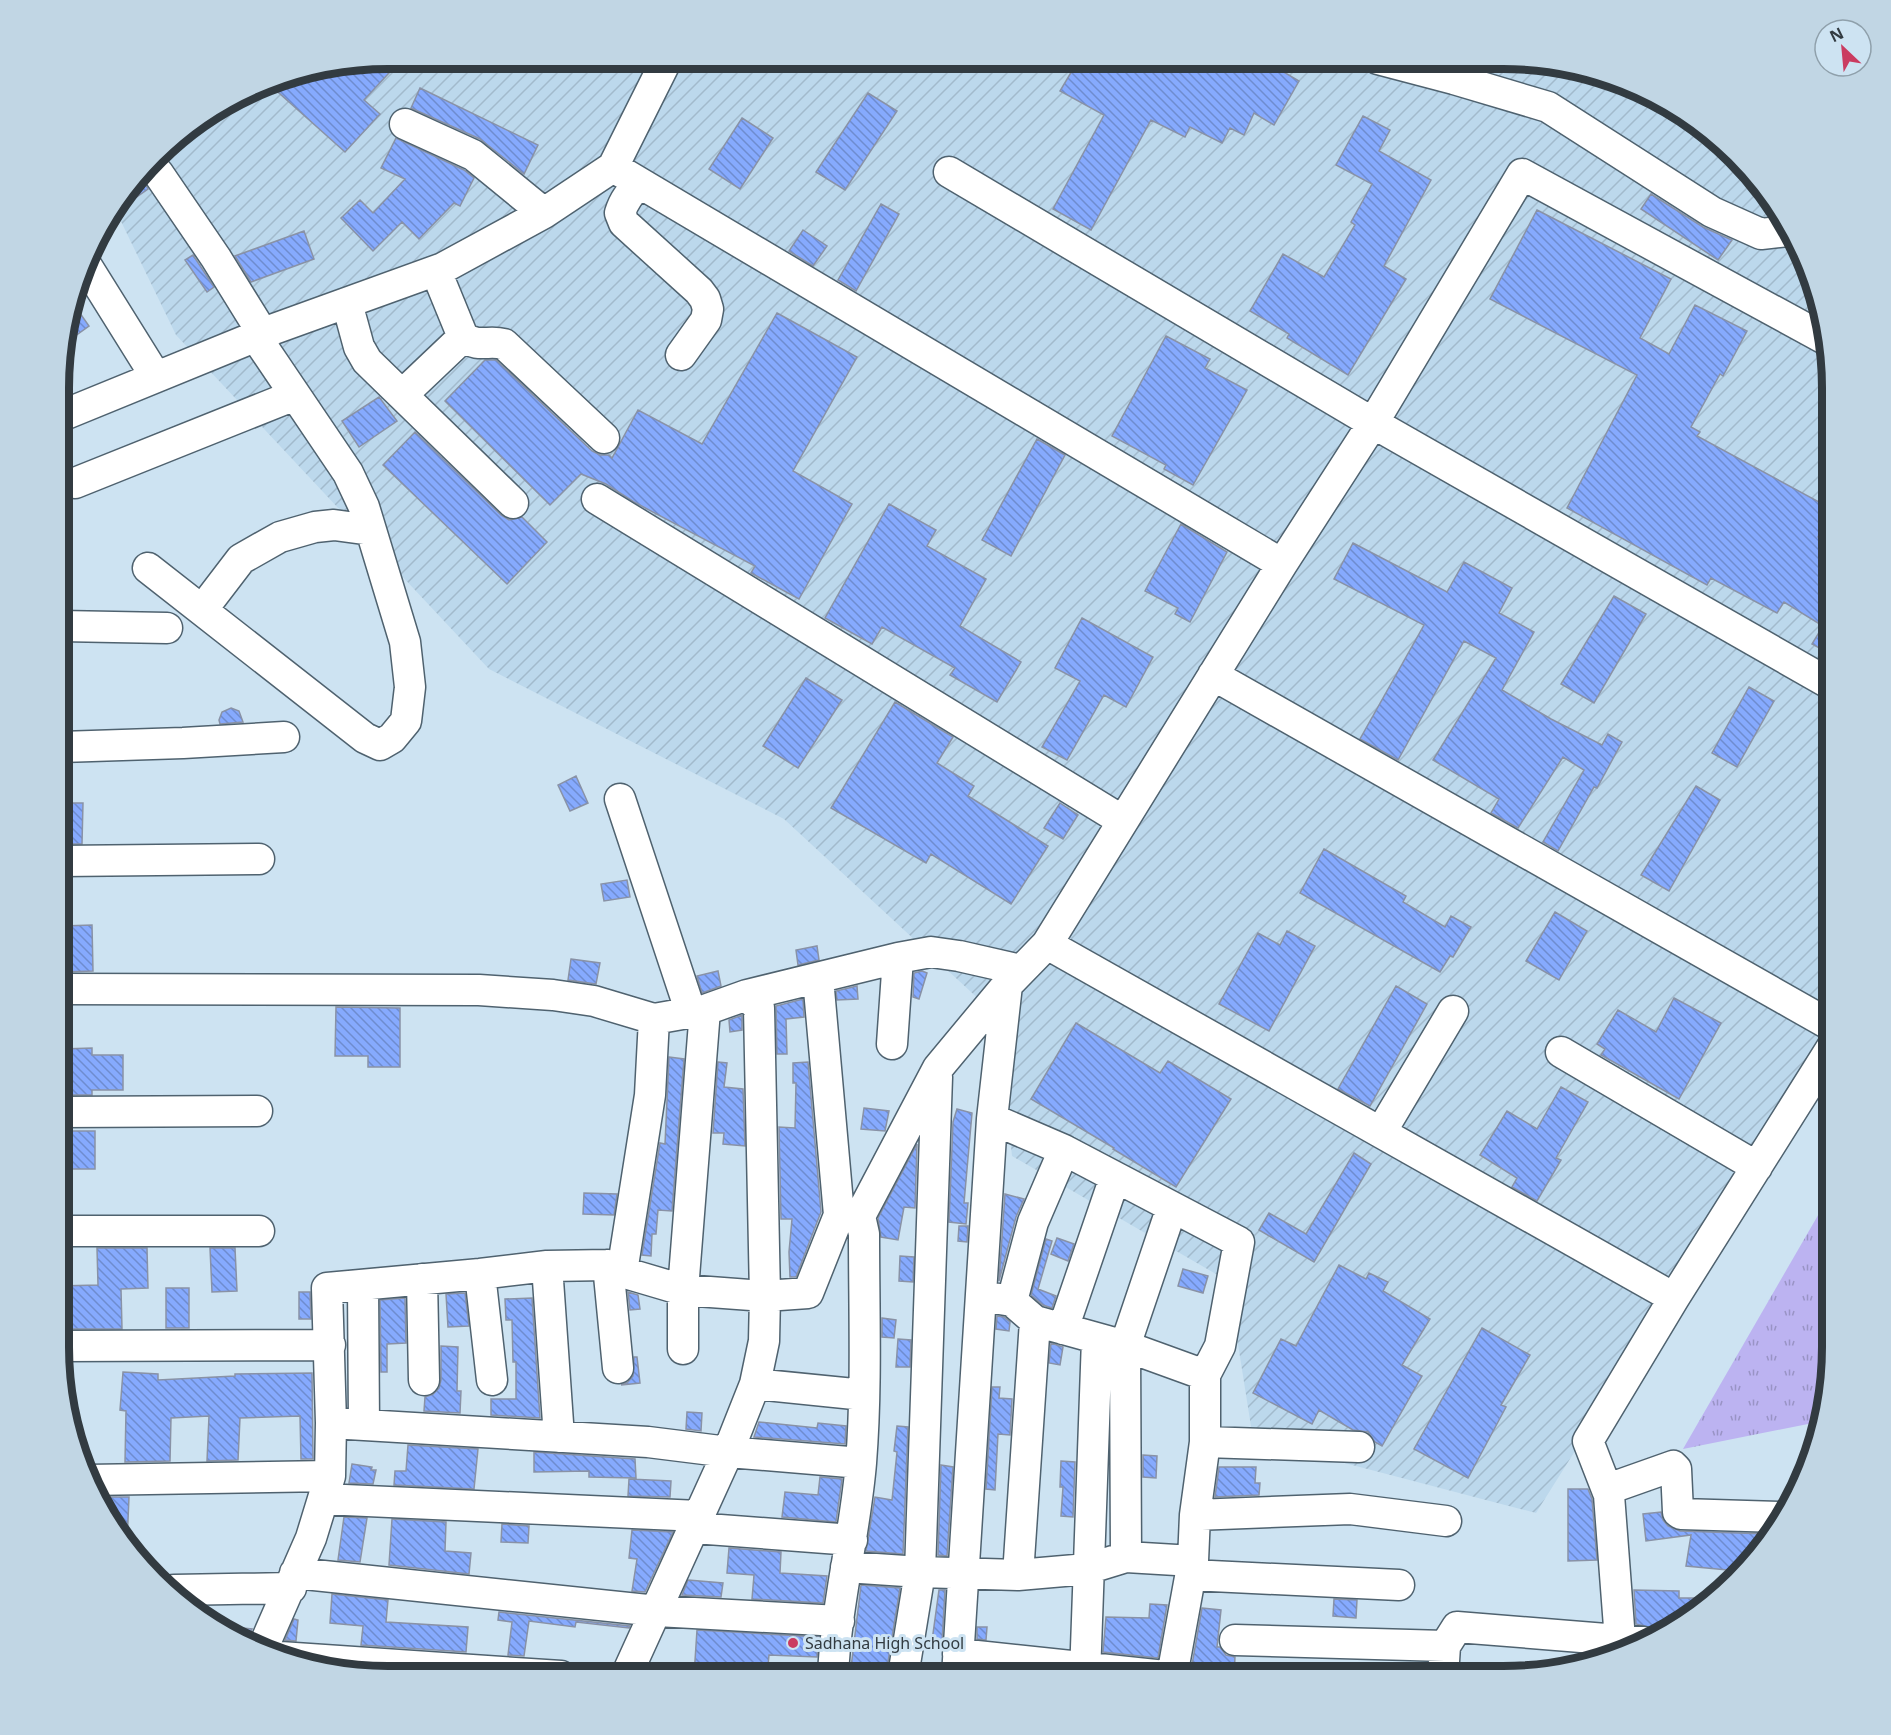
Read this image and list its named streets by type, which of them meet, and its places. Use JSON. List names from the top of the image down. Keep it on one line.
{"places":["Sadhana High School"],"north":"top left"}
